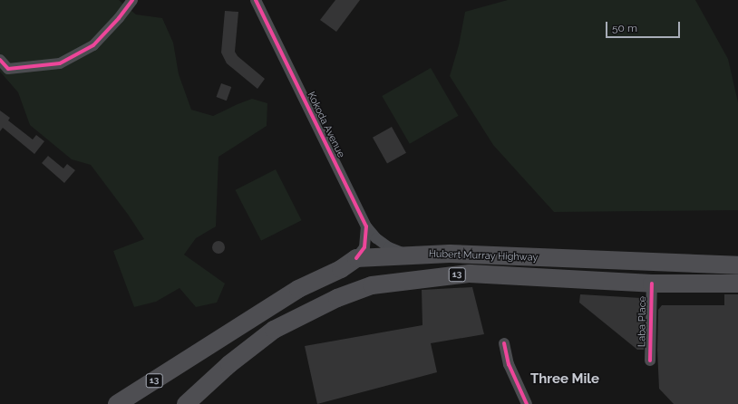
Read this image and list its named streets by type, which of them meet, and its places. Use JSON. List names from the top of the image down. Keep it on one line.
{"streets":{"highway":["Hubert Murray Highway","13"],"street":["Kokoda Avenue","Laba Place"]},"crossings":[["Kokoda Avenue","Hubert Murray Highway"],["Hubert Murray Highway","13"],["Hubert Murray Highway","Laba Place"]],"districts":["Three Mile"],"scale_bar":"50 m"}
